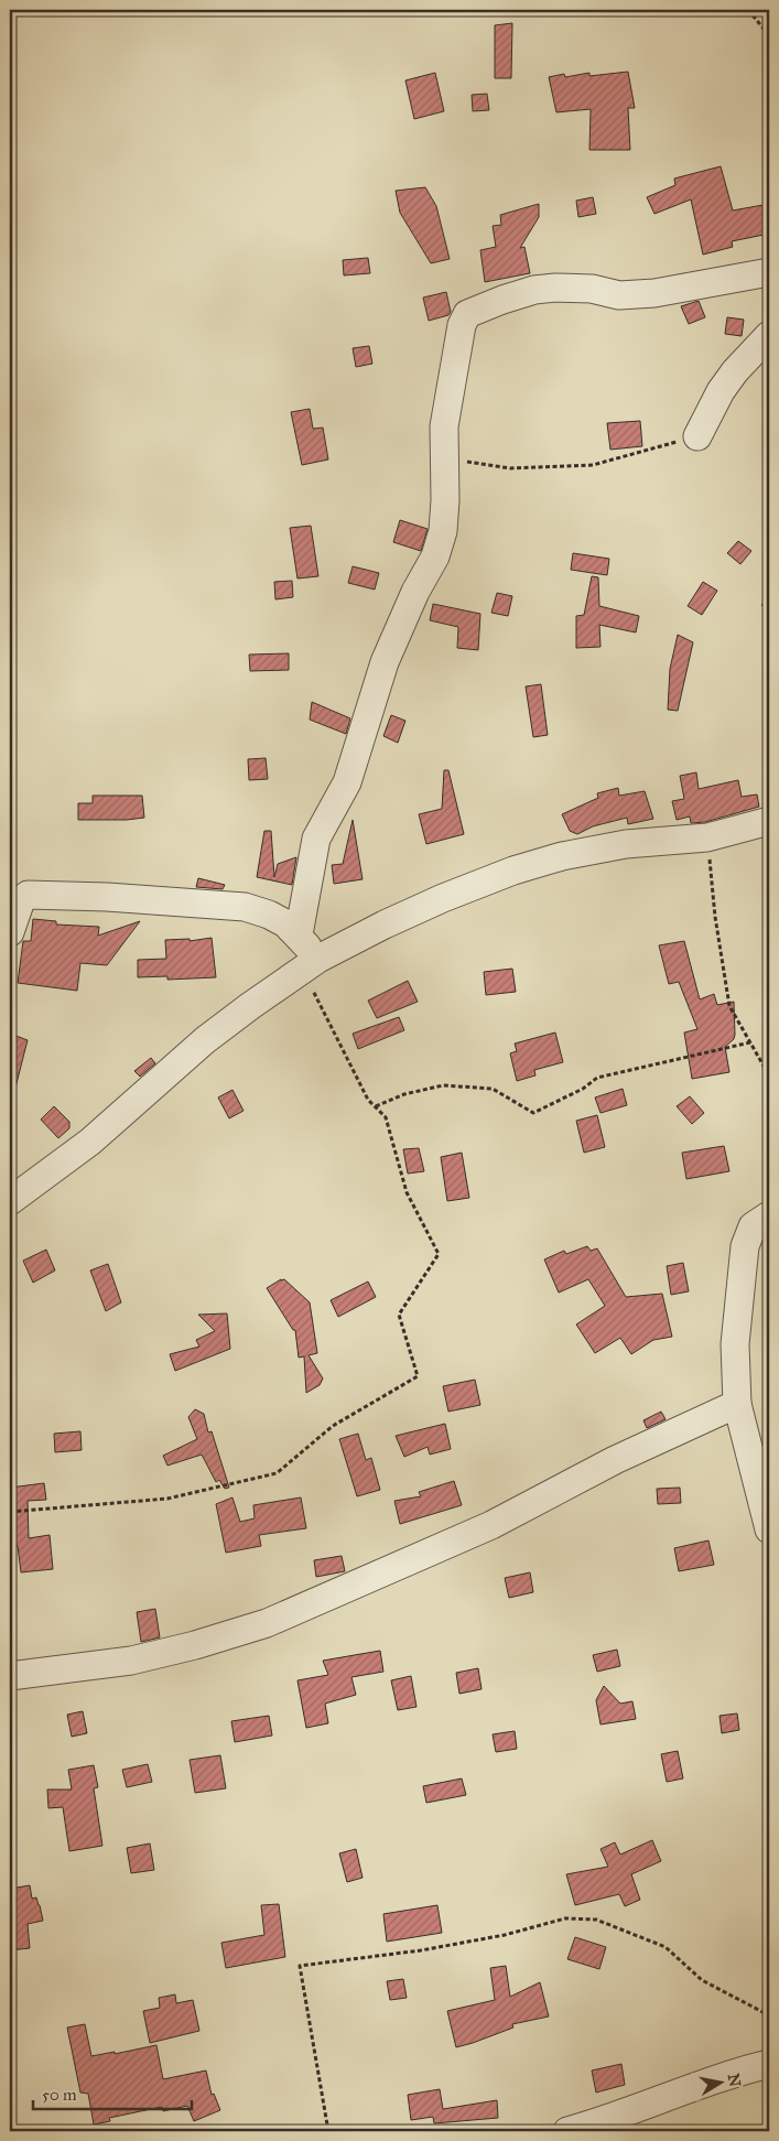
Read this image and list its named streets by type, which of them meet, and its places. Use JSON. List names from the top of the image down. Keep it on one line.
{"scale_bar":"50 m","north":"right"}
